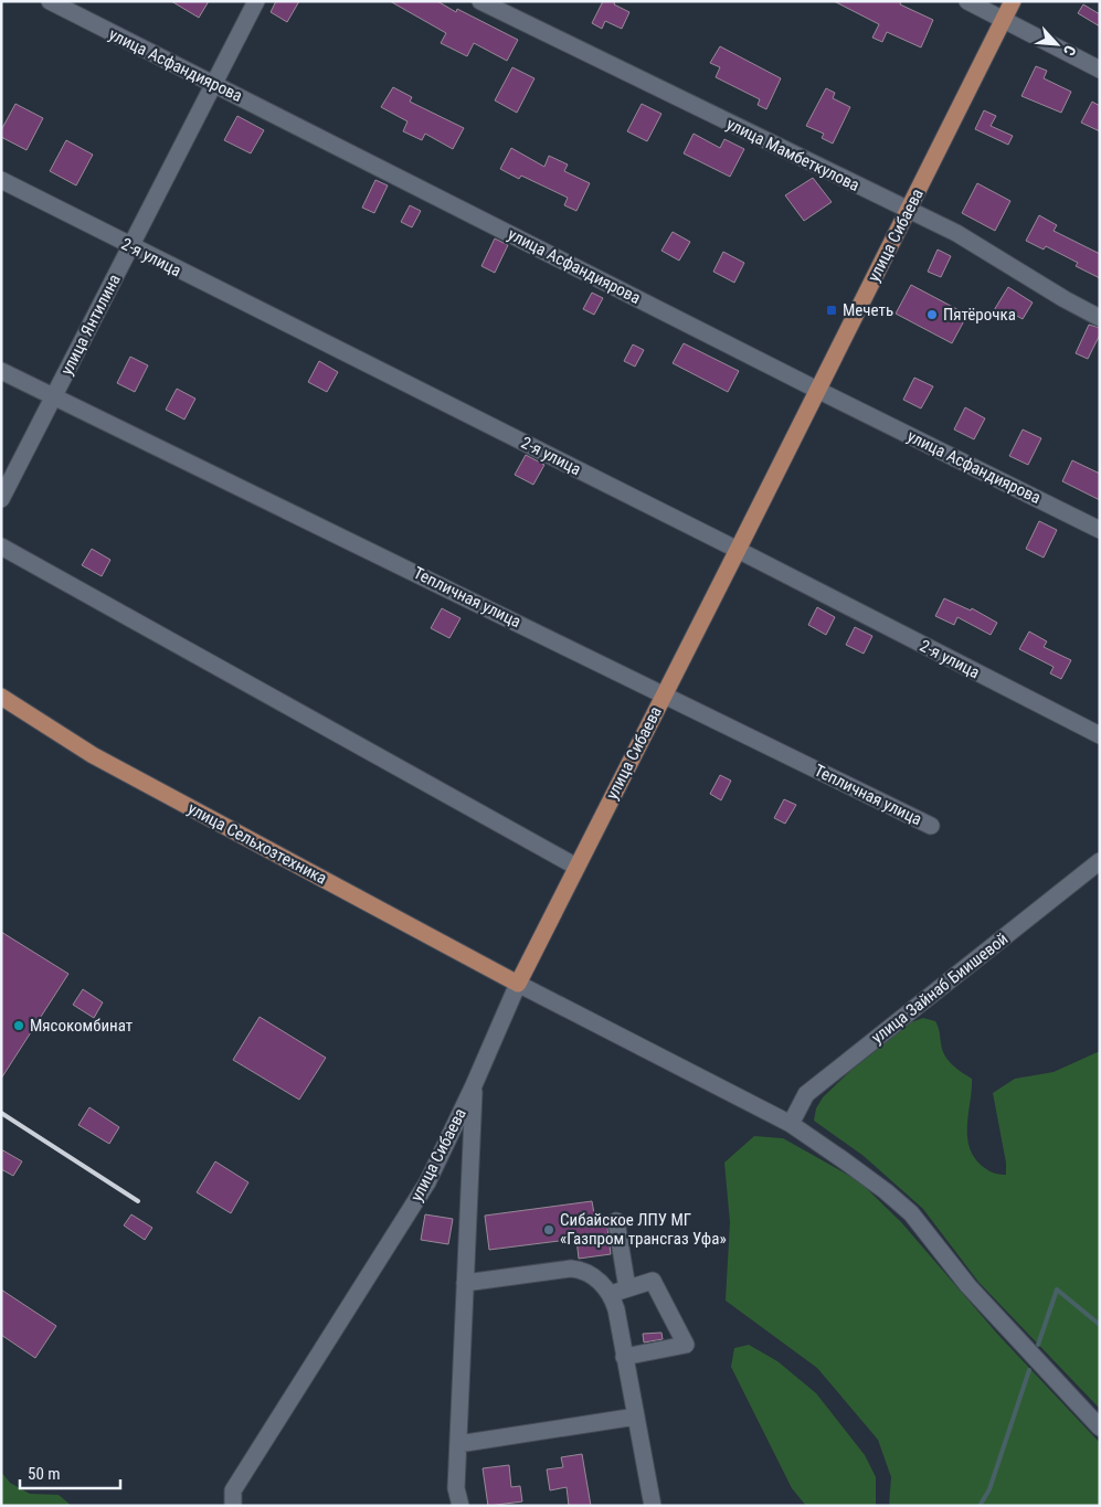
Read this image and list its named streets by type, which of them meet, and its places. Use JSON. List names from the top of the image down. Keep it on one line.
{"streets":{"main road":["улица Сибаева","улица Сельхозтехника"],"street":["улица Асфандиярова","улица Мамбеткулова","2-я улица","улица Янтилина","Тепличная улица","улица Зайнаб Биишевой"]},"crossings":[["улица Асфандиярова","улица Сибаева"],["улица Асфандиярова","улица Янтилина"],["улица Мамбеткулова","улица Сибаева"],["улица Сибаева","2-я улица"],["улица Сибаева","Тепличная улица"],["улица Сибаева","улица Сельхозтехника"],["2-я улица","улица Янтилина"],["улица Янтилина","Тепличная улица"]],"places":{"transit":["Мечеть"],"other":["Пятёрочка","Мясокомбинат","Сибайское ЛПУ МГ «Газпром трансгаз Уфа»"]},"scale_bar":"50 m","north":"bottom right"}
